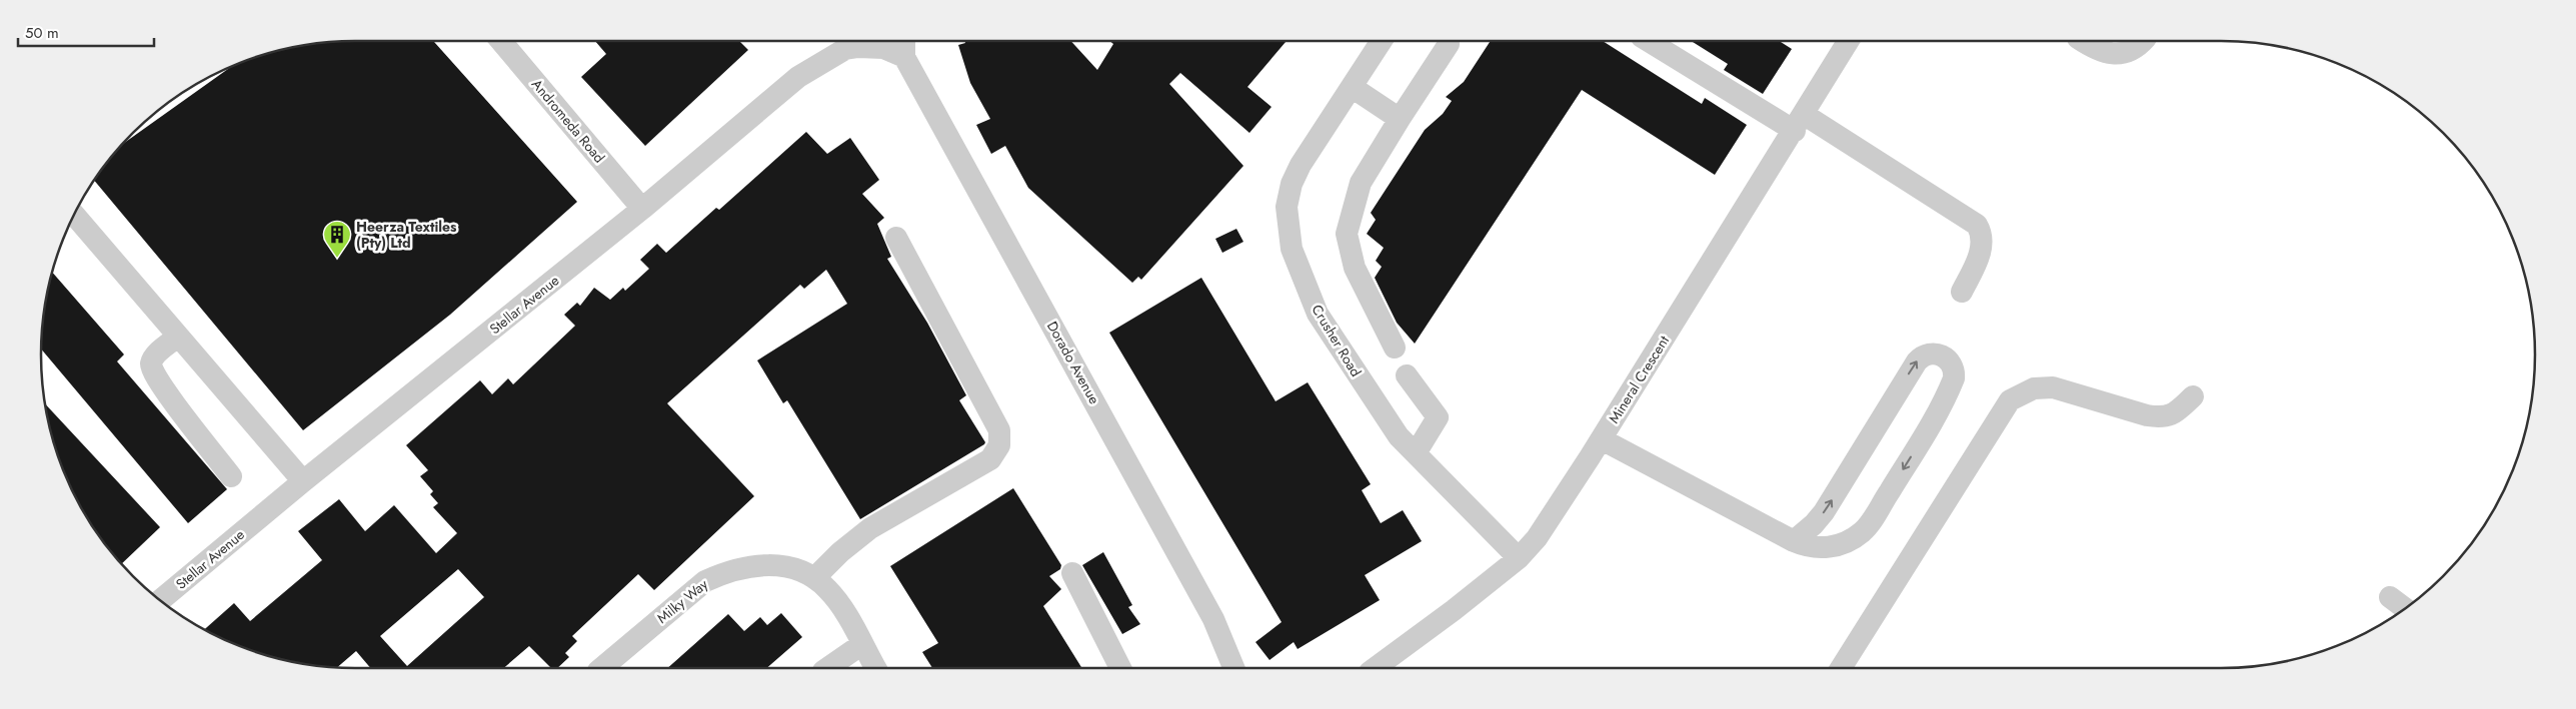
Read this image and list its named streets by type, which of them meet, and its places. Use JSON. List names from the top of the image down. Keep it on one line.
{"streets":{"street":["Andromeda Road","Stellar Avenue","Crusher Road","Dorado Avenue","Mineral Crescent","Milky Way"]},"crossings":[["Andromeda Road","Stellar Avenue"],["Stellar Avenue","Dorado Avenue"],["Crusher Road","Mineral Crescent"]],"places":{"building":["Heerza Textiles (Pty) Ltd"]},"scale_bar":"50 m"}
